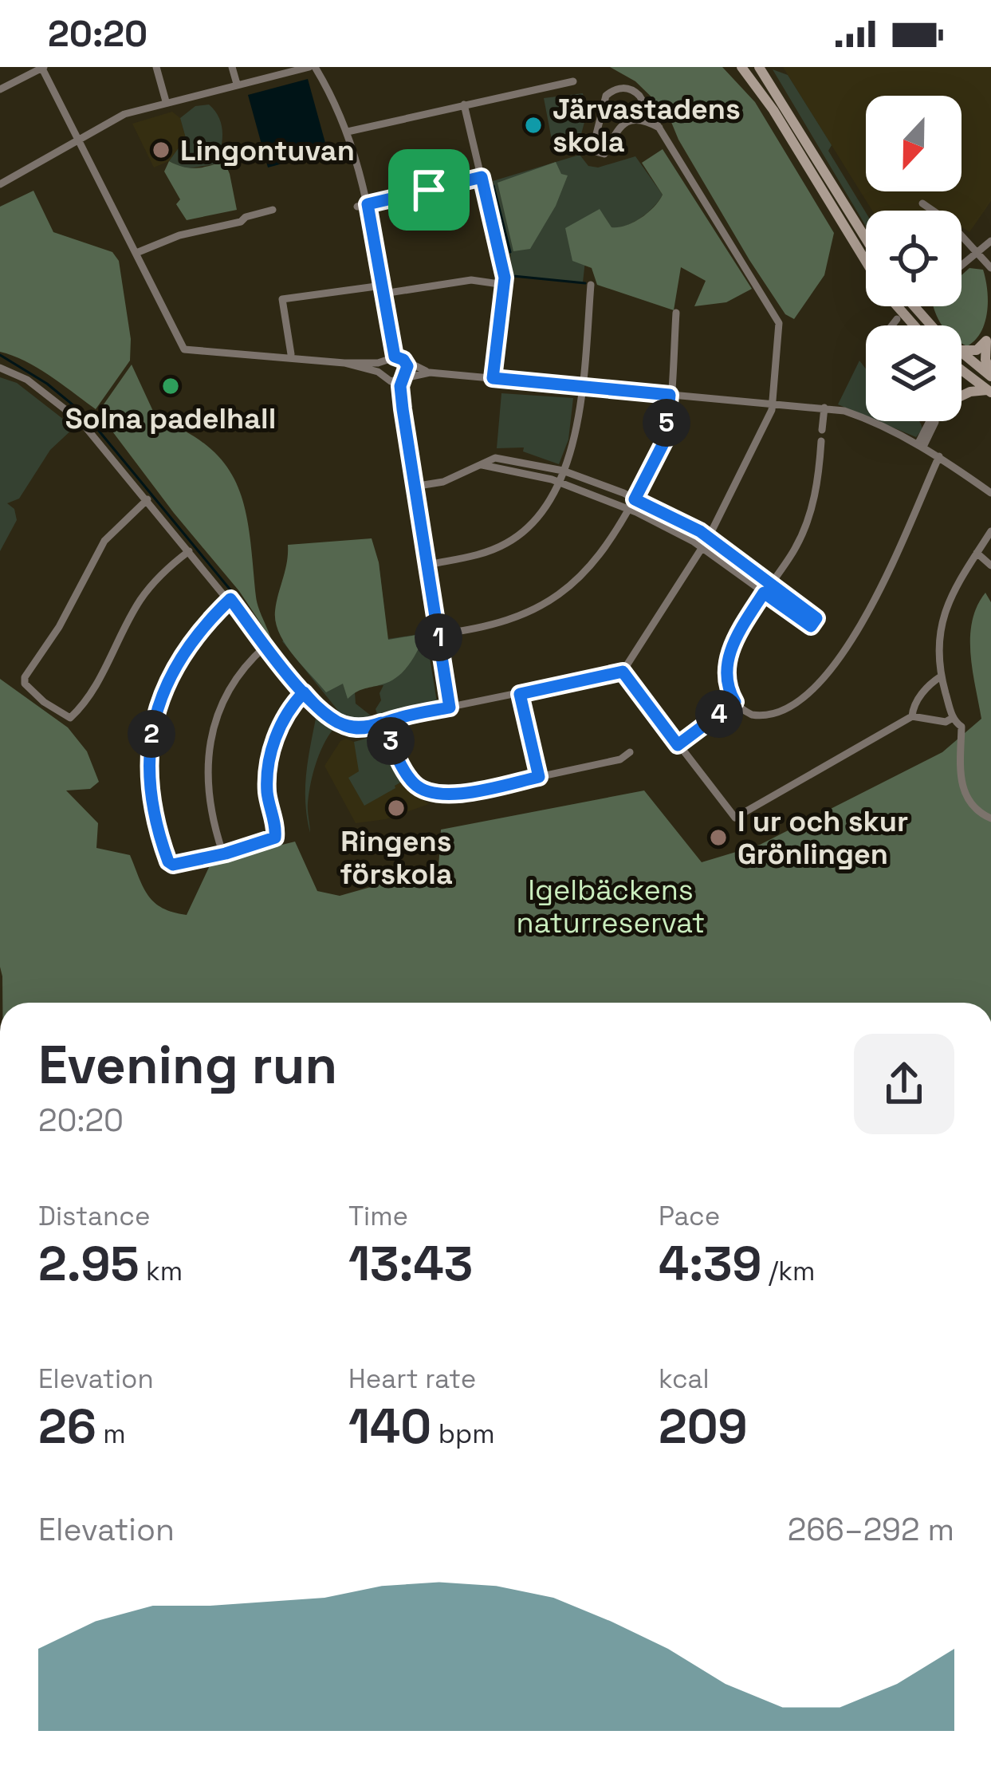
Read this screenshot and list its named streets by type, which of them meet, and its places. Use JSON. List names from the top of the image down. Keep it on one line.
{"parks":["Igelbäckens naturreservat"],"places":["Järvastadens skola","Lingontuvan","Solna padelhall","Ringens förskola","I ur och skur Grönlingen"],"north":"bottom","page":{"status":"20:20","pins":["5","1","4","2","3"],"heading":["Evening run","20:20"],"stats":[["Distance","2.95 km"],["Time","13:43"],["Pace","4:39 /km"],["Elevation","26 m"],["Heart rate","140 bpm"],["kcal","209"]],"chart":["Elevation","266–292 m"]}}
